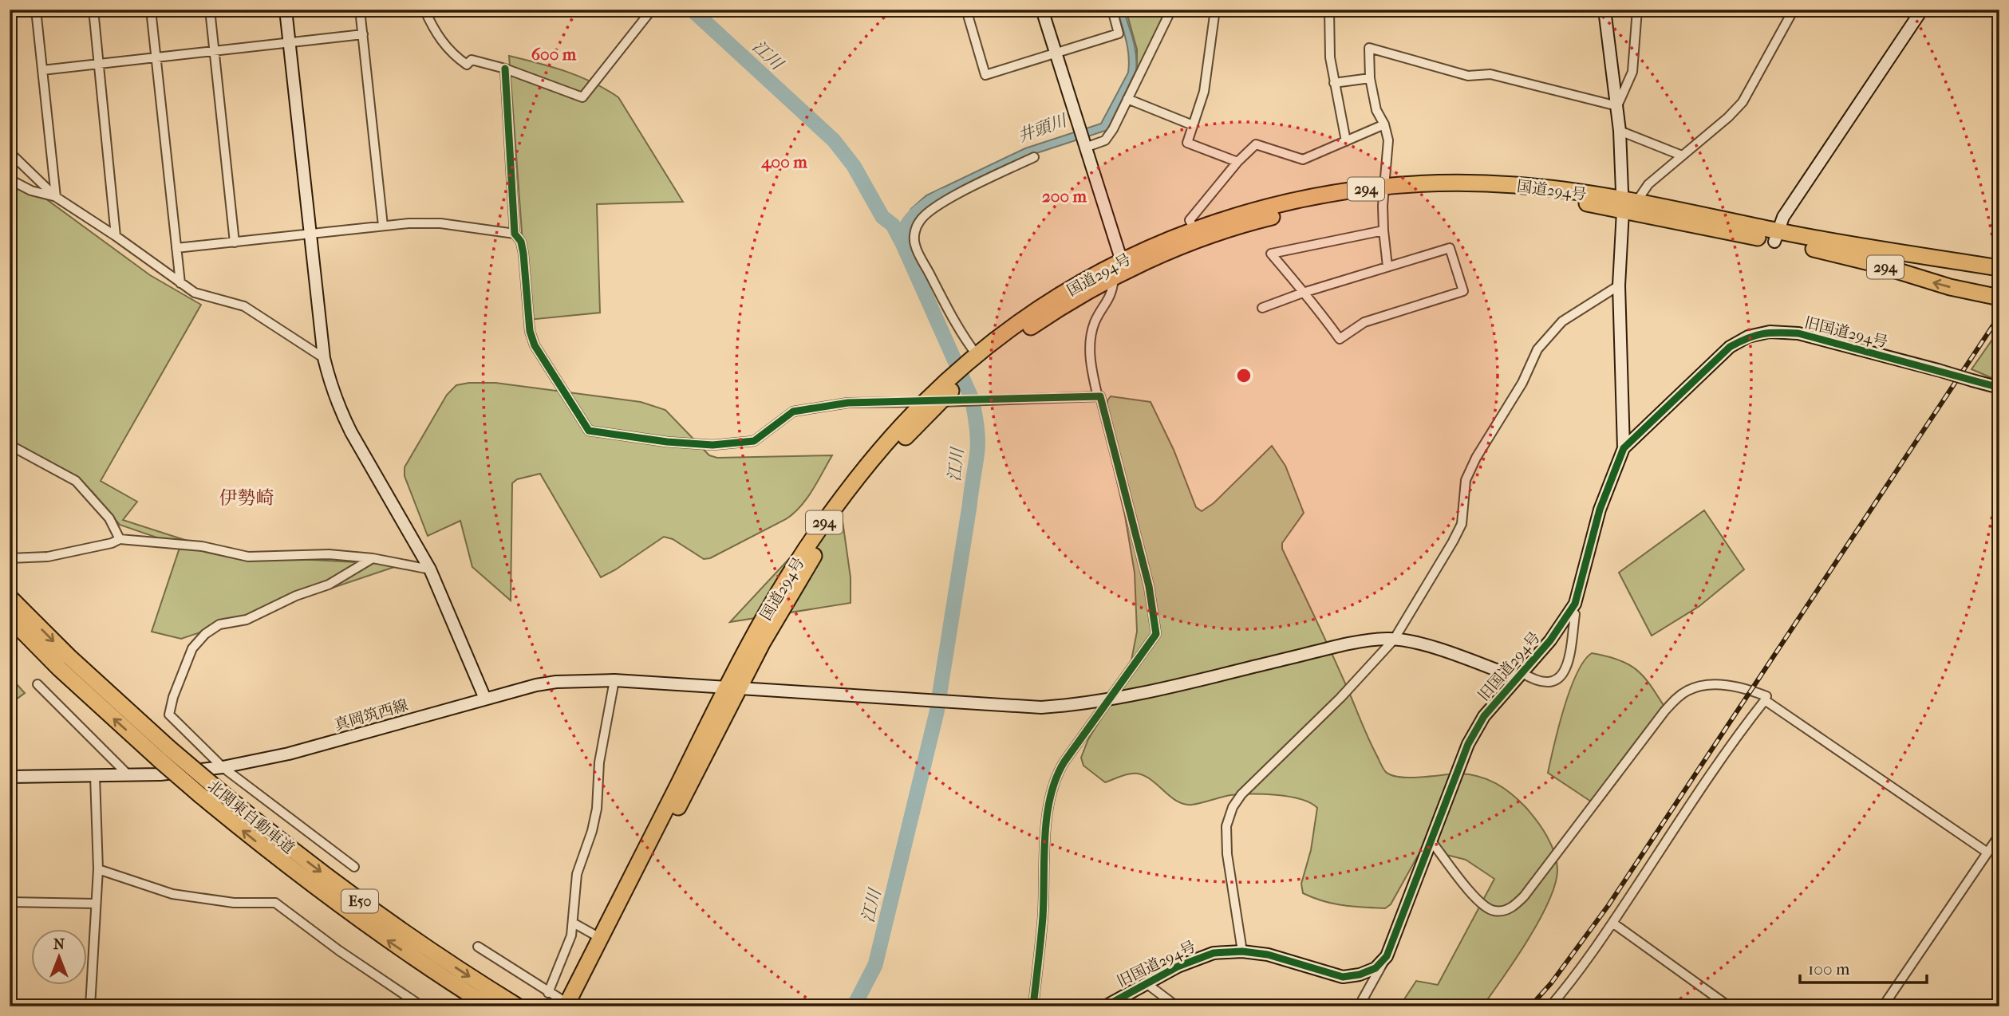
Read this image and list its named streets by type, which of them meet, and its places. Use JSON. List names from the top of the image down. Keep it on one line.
{"streets":{"highway":["294","国道294号","北関東自動車道","E50"],"street":["旧国道294号","真岡筑西線"]},"crossings":[["国道294号","真岡筑西線"],["旧国道294号","真岡筑西線"]],"districts":["伊勢崎"],"water":["江川","井頭川"],"scale_bar":"100 m","north":"top","rings":["600 m","400 m","200 m"]}
